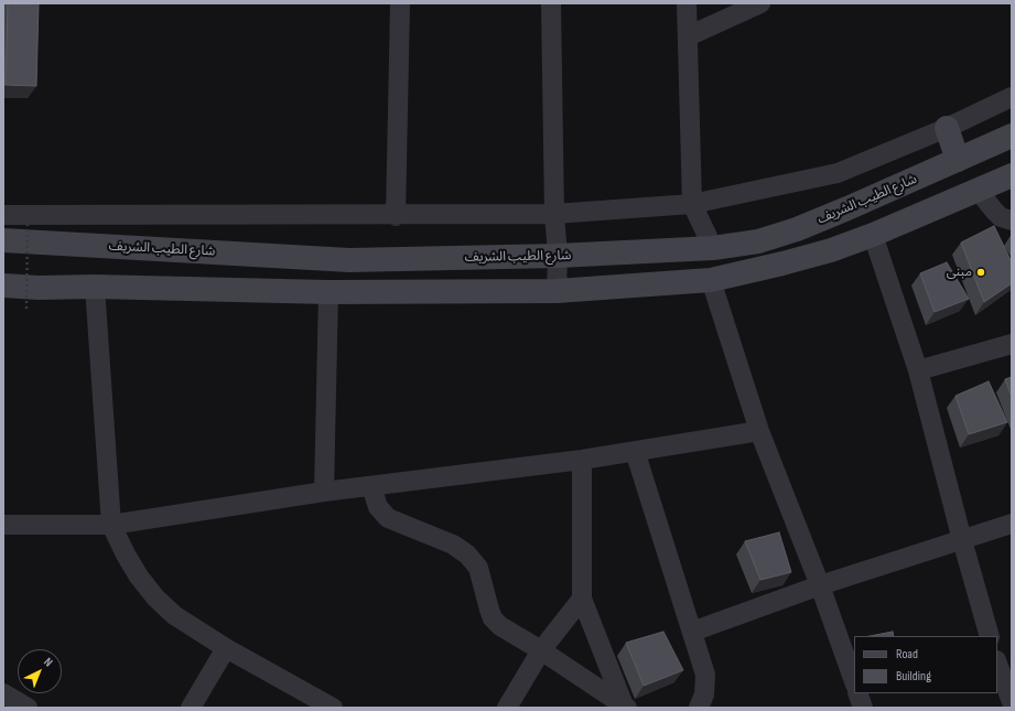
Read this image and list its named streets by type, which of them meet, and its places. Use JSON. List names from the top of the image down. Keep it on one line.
{"streets":{"main road":["شارع الطيب الشريف"]},"places":["مبنى"],"legend":["Road","Building"],"north":"top right"}
